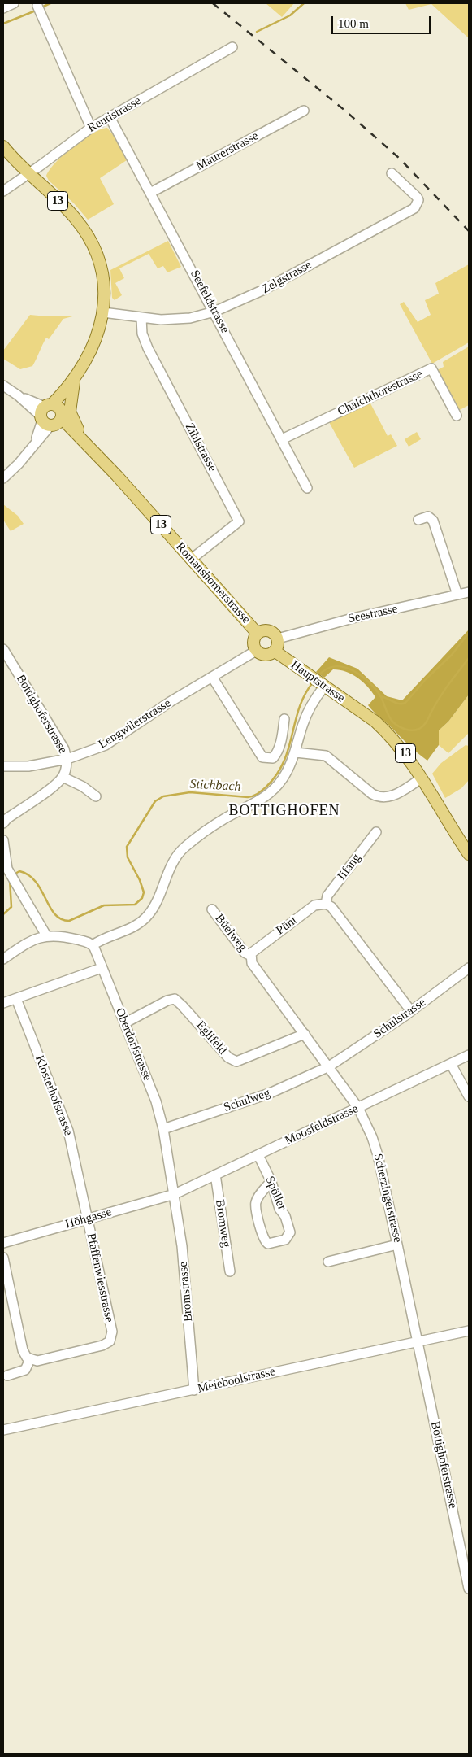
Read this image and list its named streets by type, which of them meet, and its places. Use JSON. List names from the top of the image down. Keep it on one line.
{"streets":{"main road":["13","Romanshornerstrasse","Hauptstrasse"],"street":["Reutistrasse","Maurerstrasse","Zelgstrasse","Seefeldstrasse","Chalchthorestrasse","Zihlstrasse","Seestrasse","Bottighoferstrasse","Lengwilerstrasse","Iifang","Pünt","Büelweg","Schulstrasse","Eglifeld","Oberdorfstrasse","Klosterhofstrasse","Schulweg","Moosfeldstrasse","Spöller","Scherzingerstrasse","Höhgasse","Bromweg","Pfaffenwiesstrasse","Bromstrasse","Meieboolstrasse"]},"crossings":[["Reutistrasse","13"],["Reutistrasse","Seefeldstrasse"],["Maurerstrasse","Seefeldstrasse"],["13","Zelgstrasse"],["13","Romanshornerstrasse"],["Zelgstrasse","Seefeldstrasse"],["Zelgstrasse","Zihlstrasse"],["Seefeldstrasse","Chalchthorestrasse"],["Zihlstrasse","Romanshornerstrasse"],["Romanshornerstrasse","Seestrasse"],["Romanshornerstrasse","Hauptstrasse"],["Romanshornerstrasse","Lengwilerstrasse"],["Seestrasse","Hauptstrasse"],["Seestrasse","Lengwilerstrasse"],["Hauptstrasse","Lengwilerstrasse"],["Bottighoferstrasse","Lengwilerstrasse"],["Bottighoferstrasse","Scherzingerstrasse"],["Bottighoferstrasse","Meieboolstrasse"],["Iifang","Pünt"],["Pünt","Büelweg"],["Schulstrasse","Schulweg"],["Schulstrasse","Scherzingerstrasse"],["Eglifeld","Oberdorfstrasse"],["Oberdorfstrasse","Schulweg"],["Oberdorfstrasse","Moosfeldstrasse"],["Oberdorfstrasse","Höhgasse"],["Oberdorfstrasse","Bromstrasse"],["Klosterhofstrasse","Höhgasse"],["Klosterhofstrasse","Pfaffenwiesstrasse"],["Schulweg","Scherzingerstrasse"],["Moosfeldstrasse","Spöller"],["Moosfeldstrasse","Scherzingerstrasse"],["Moosfeldstrasse","Höhgasse"],["Moosfeldstrasse","Bromweg"],["Moosfeldstrasse","Bromstrasse"],["Scherzingerstrasse","Meieboolstrasse"],["Höhgasse","Pfaffenwiesstrasse"],["Höhgasse","Bromstrasse"],["Bromstrasse","Meieboolstrasse"]],"districts":["BOTTIGHOFEN"],"water":["Stichbach"],"scale_bar":"100 m"}
